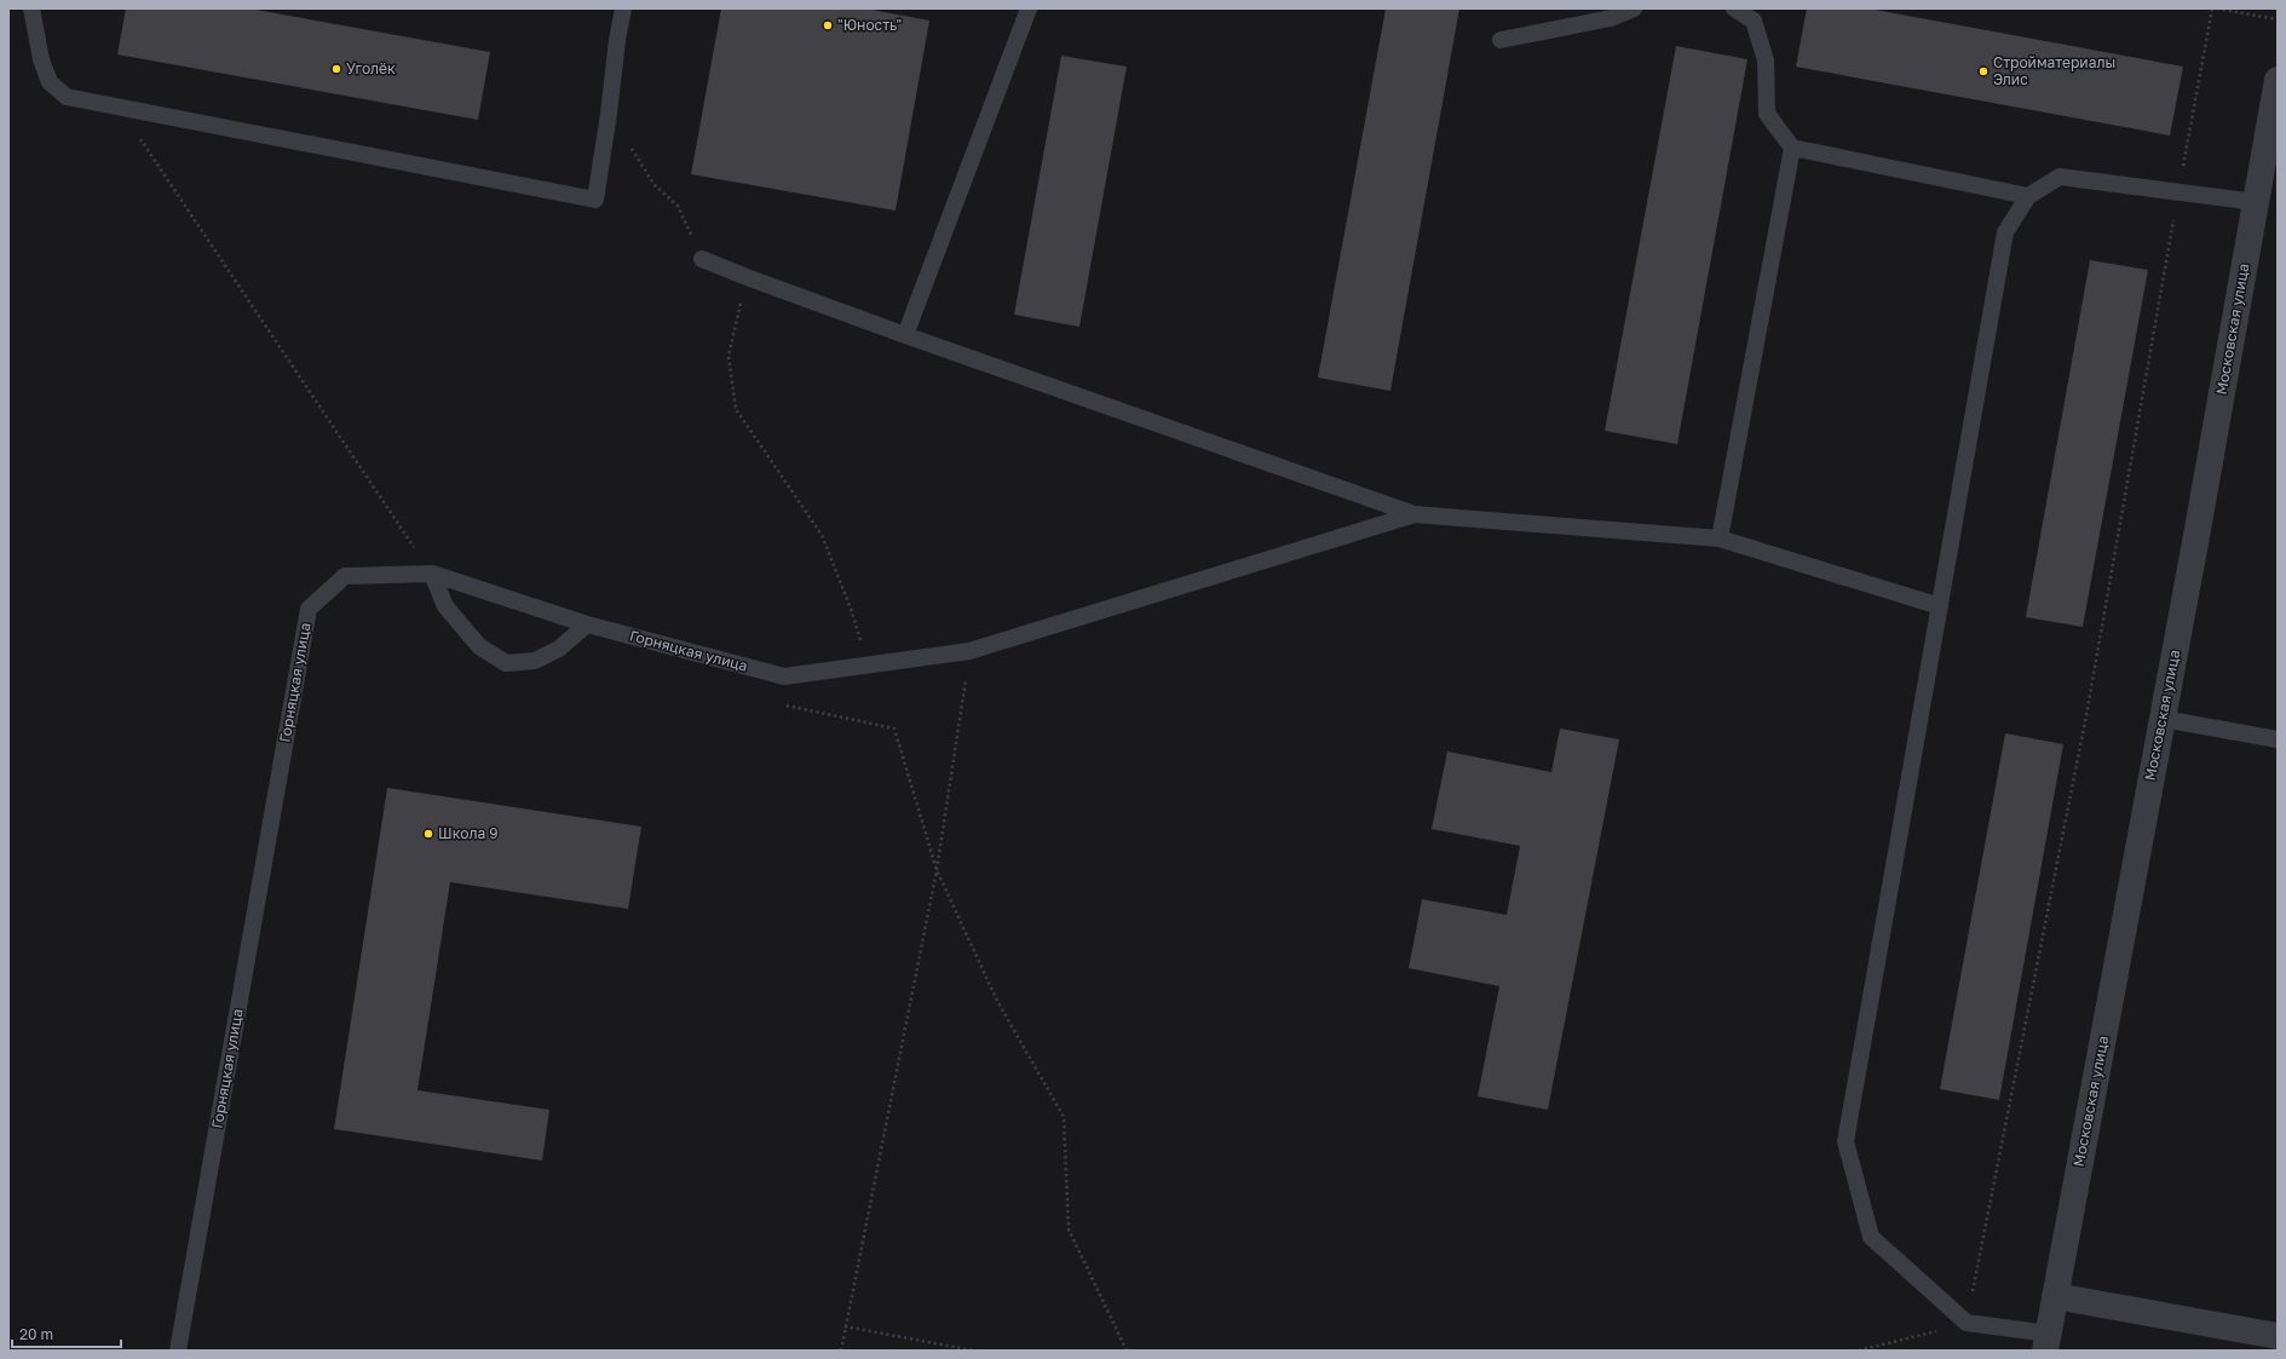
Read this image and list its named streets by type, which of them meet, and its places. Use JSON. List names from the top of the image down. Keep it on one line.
{"streets":{"street":["Московская улица"],"lane":["Горняцкая улица"]},"places":["\"Юность\"","Уголёк","Стройматериалы Элис","Школа 9"],"scale_bar":"20 m"}
